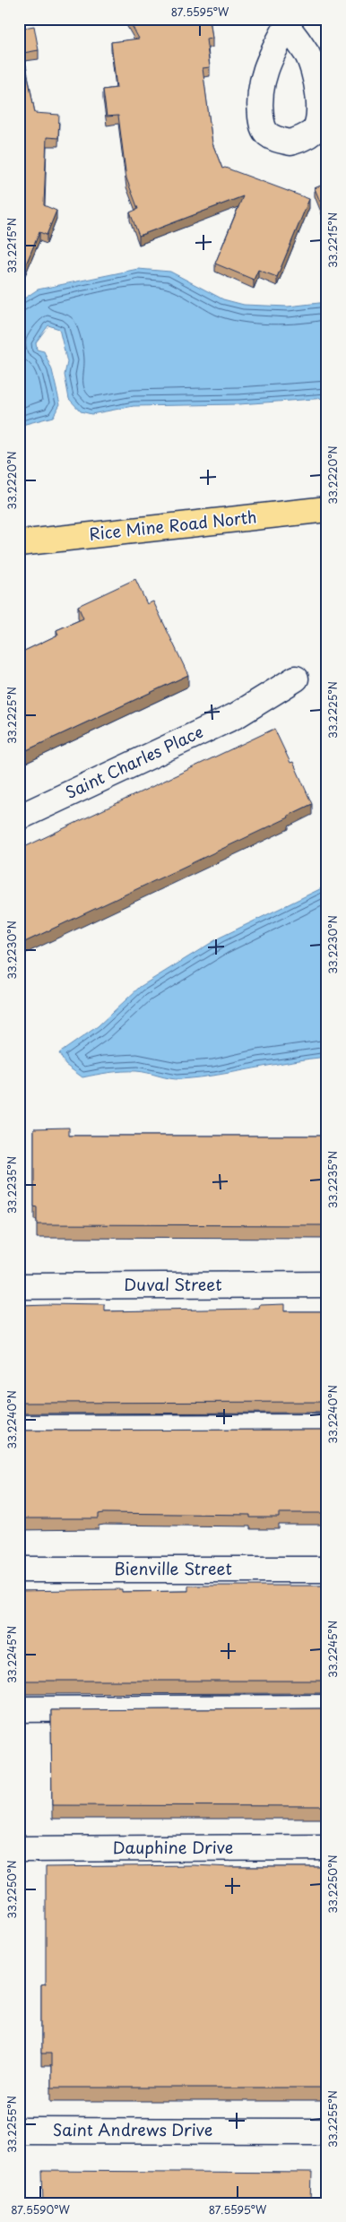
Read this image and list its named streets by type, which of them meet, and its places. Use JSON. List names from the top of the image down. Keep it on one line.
{"streets":{"main road":["Rice Mine Road North"],"street":["Saint Charles Place","Duval Street","Bienville Street","Dauphine Drive","Saint Andrews Drive"]},"coordinates":["87.5595°W","33.2215°N","33.2220°N","33.2225°N","33.2230°N","33.2235°N","33.2240°N","33.2245°N","33.2250°N","33.2255°N","87.5590°W"]}
